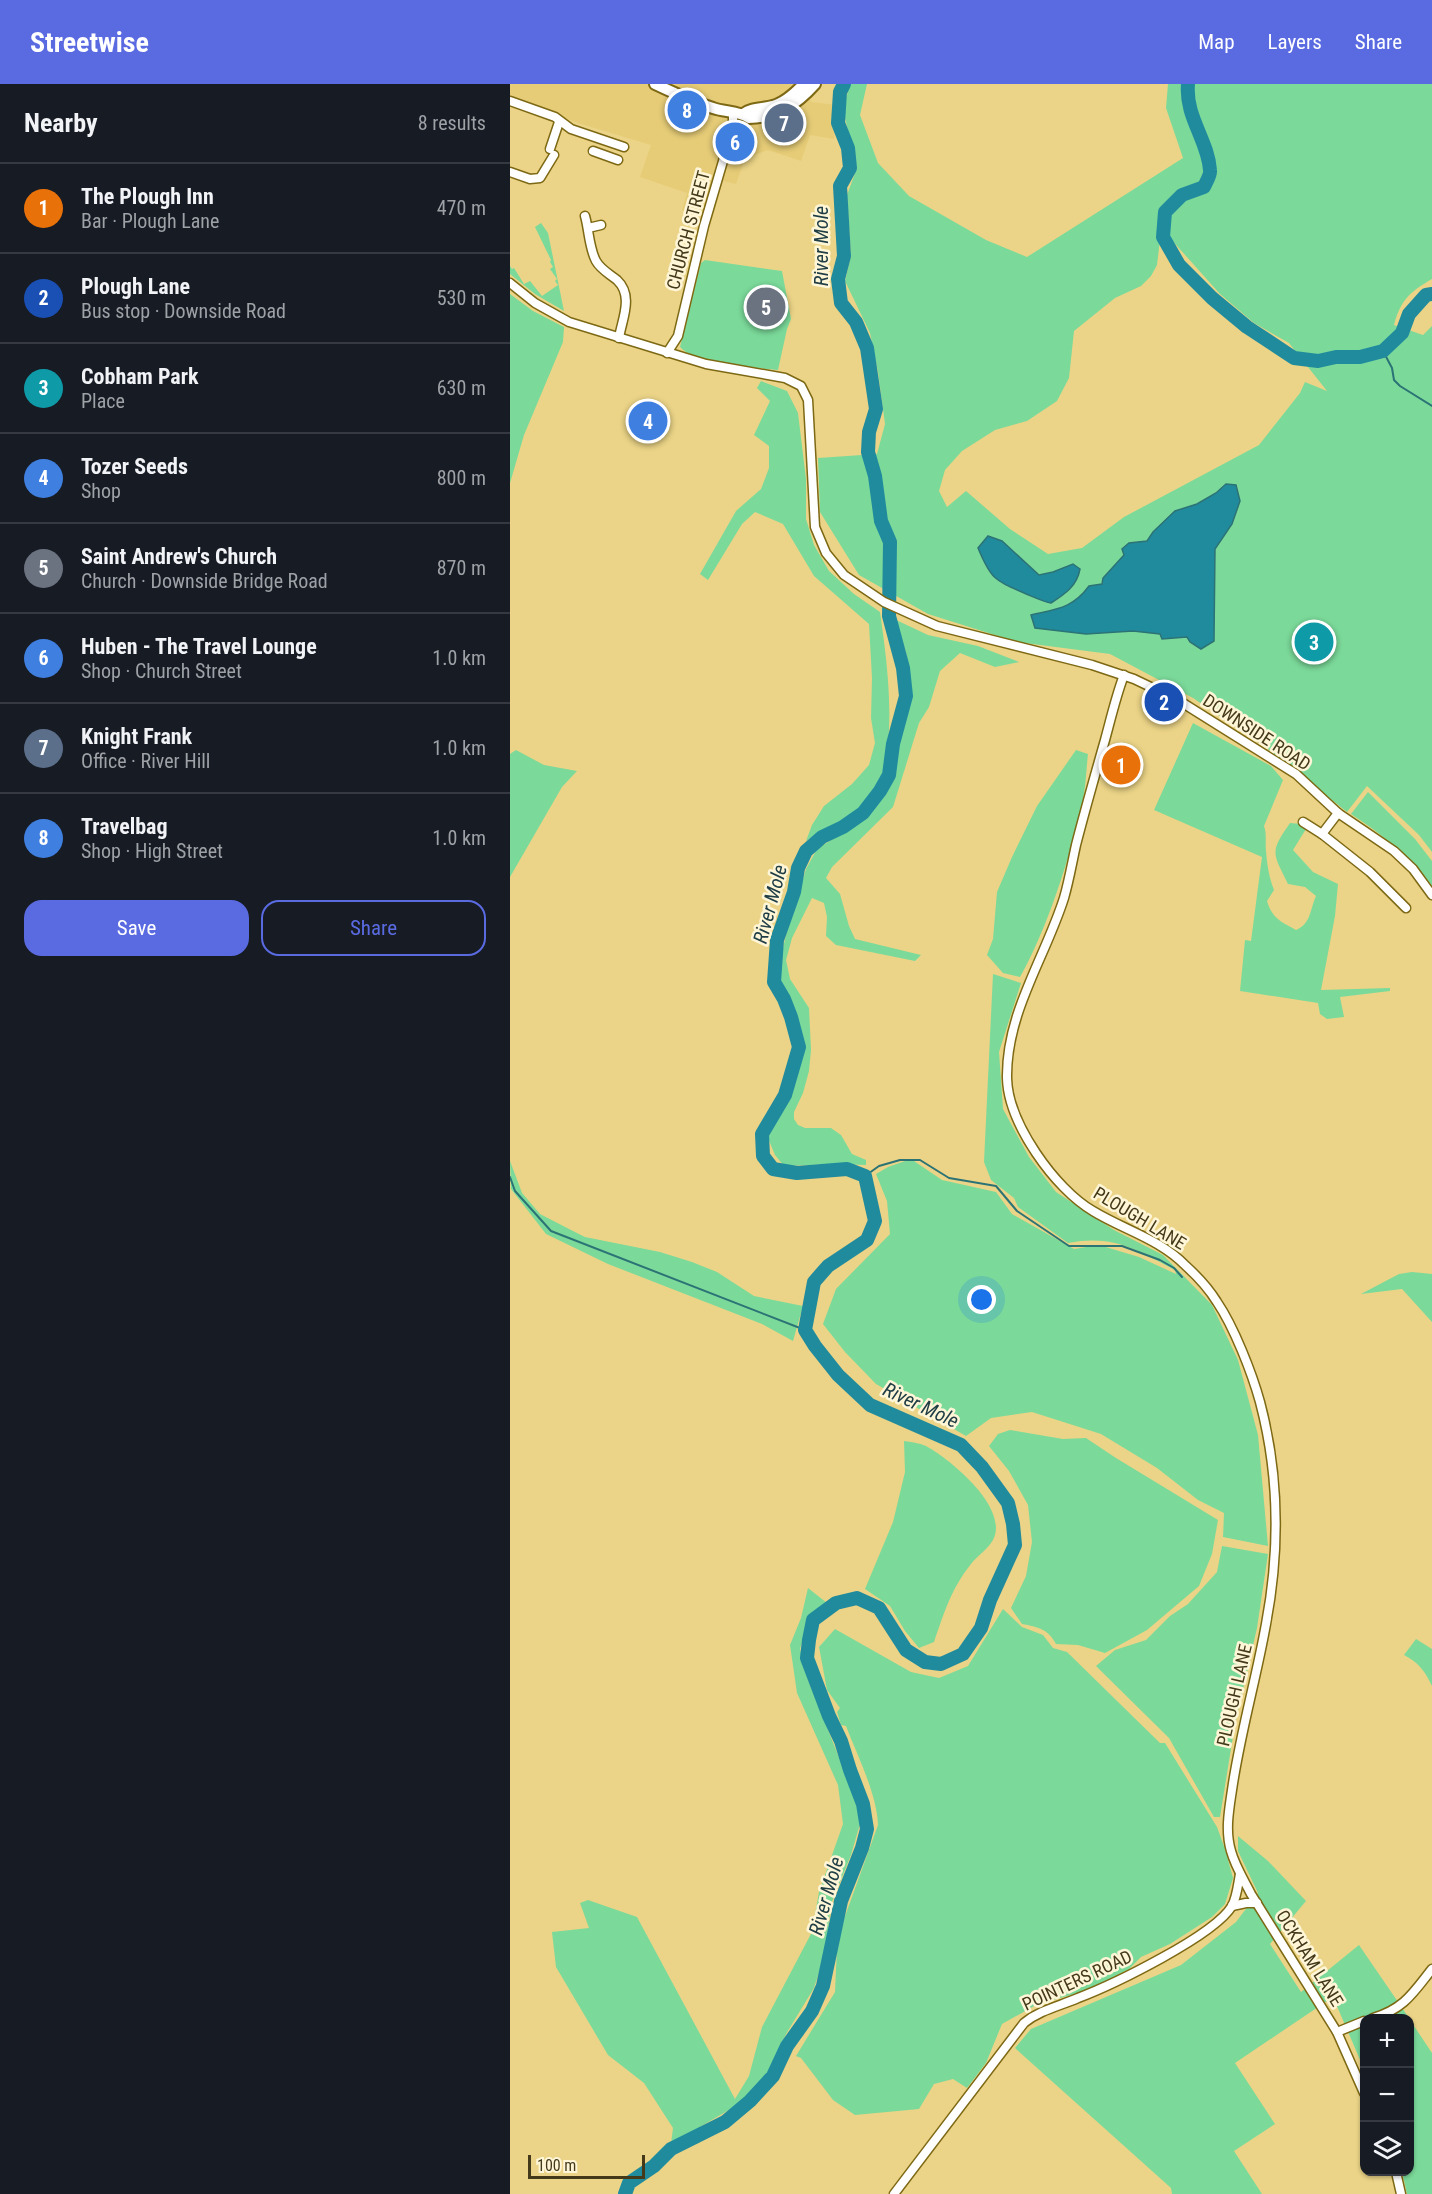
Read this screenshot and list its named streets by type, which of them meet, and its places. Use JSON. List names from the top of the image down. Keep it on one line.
{"streets":{"street":["CHURCH STREET","DOWNSIDE ROAD","PLOUGH LANE","OCKHAM LANE","POINTERS ROAD"]},"crossings":[["CHURCH STREET","DOWNSIDE ROAD"],["DOWNSIDE ROAD","PLOUGH LANE"],["PLOUGH LANE","OCKHAM LANE"]],"water":["River Mole"],"scale_bar":"100 m","page":{"header":"Streetwise","nav":["Map","Layers","Share"],"heading":["Nearby","8 results"],"pins":["8","7","6","5","4","3","2","1"],"list":[{"mark":"1","name":"The Plough Inn","note":"Bar · Plough Lane","value":"470 m"},{"mark":"2","name":"Plough Lane","note":"Bus stop · Downside Road","value":"530 m"},{"mark":"3","name":"Cobham Park","note":"Place","value":"630 m"},{"mark":"4","name":"Tozer Seeds","note":"Shop","value":"800 m"},{"mark":"5","name":"Saint Andrew's Church","note":"Church · Downside Bridge Road","value":"870 m"},{"mark":"6","name":"Huben - The Travel Lounge","note":"Shop · Church Street","value":"1.0 km"},{"mark":"7","name":"Knight Frank","note":"Office · River Hill","value":"1.0 km"},{"mark":"8","name":"Travelbag","note":"Shop · High Street","value":"1.0 km"}],"buttons":["Save","Share"],"map_buttons":["+","−"],"scale":"100 m"}}
